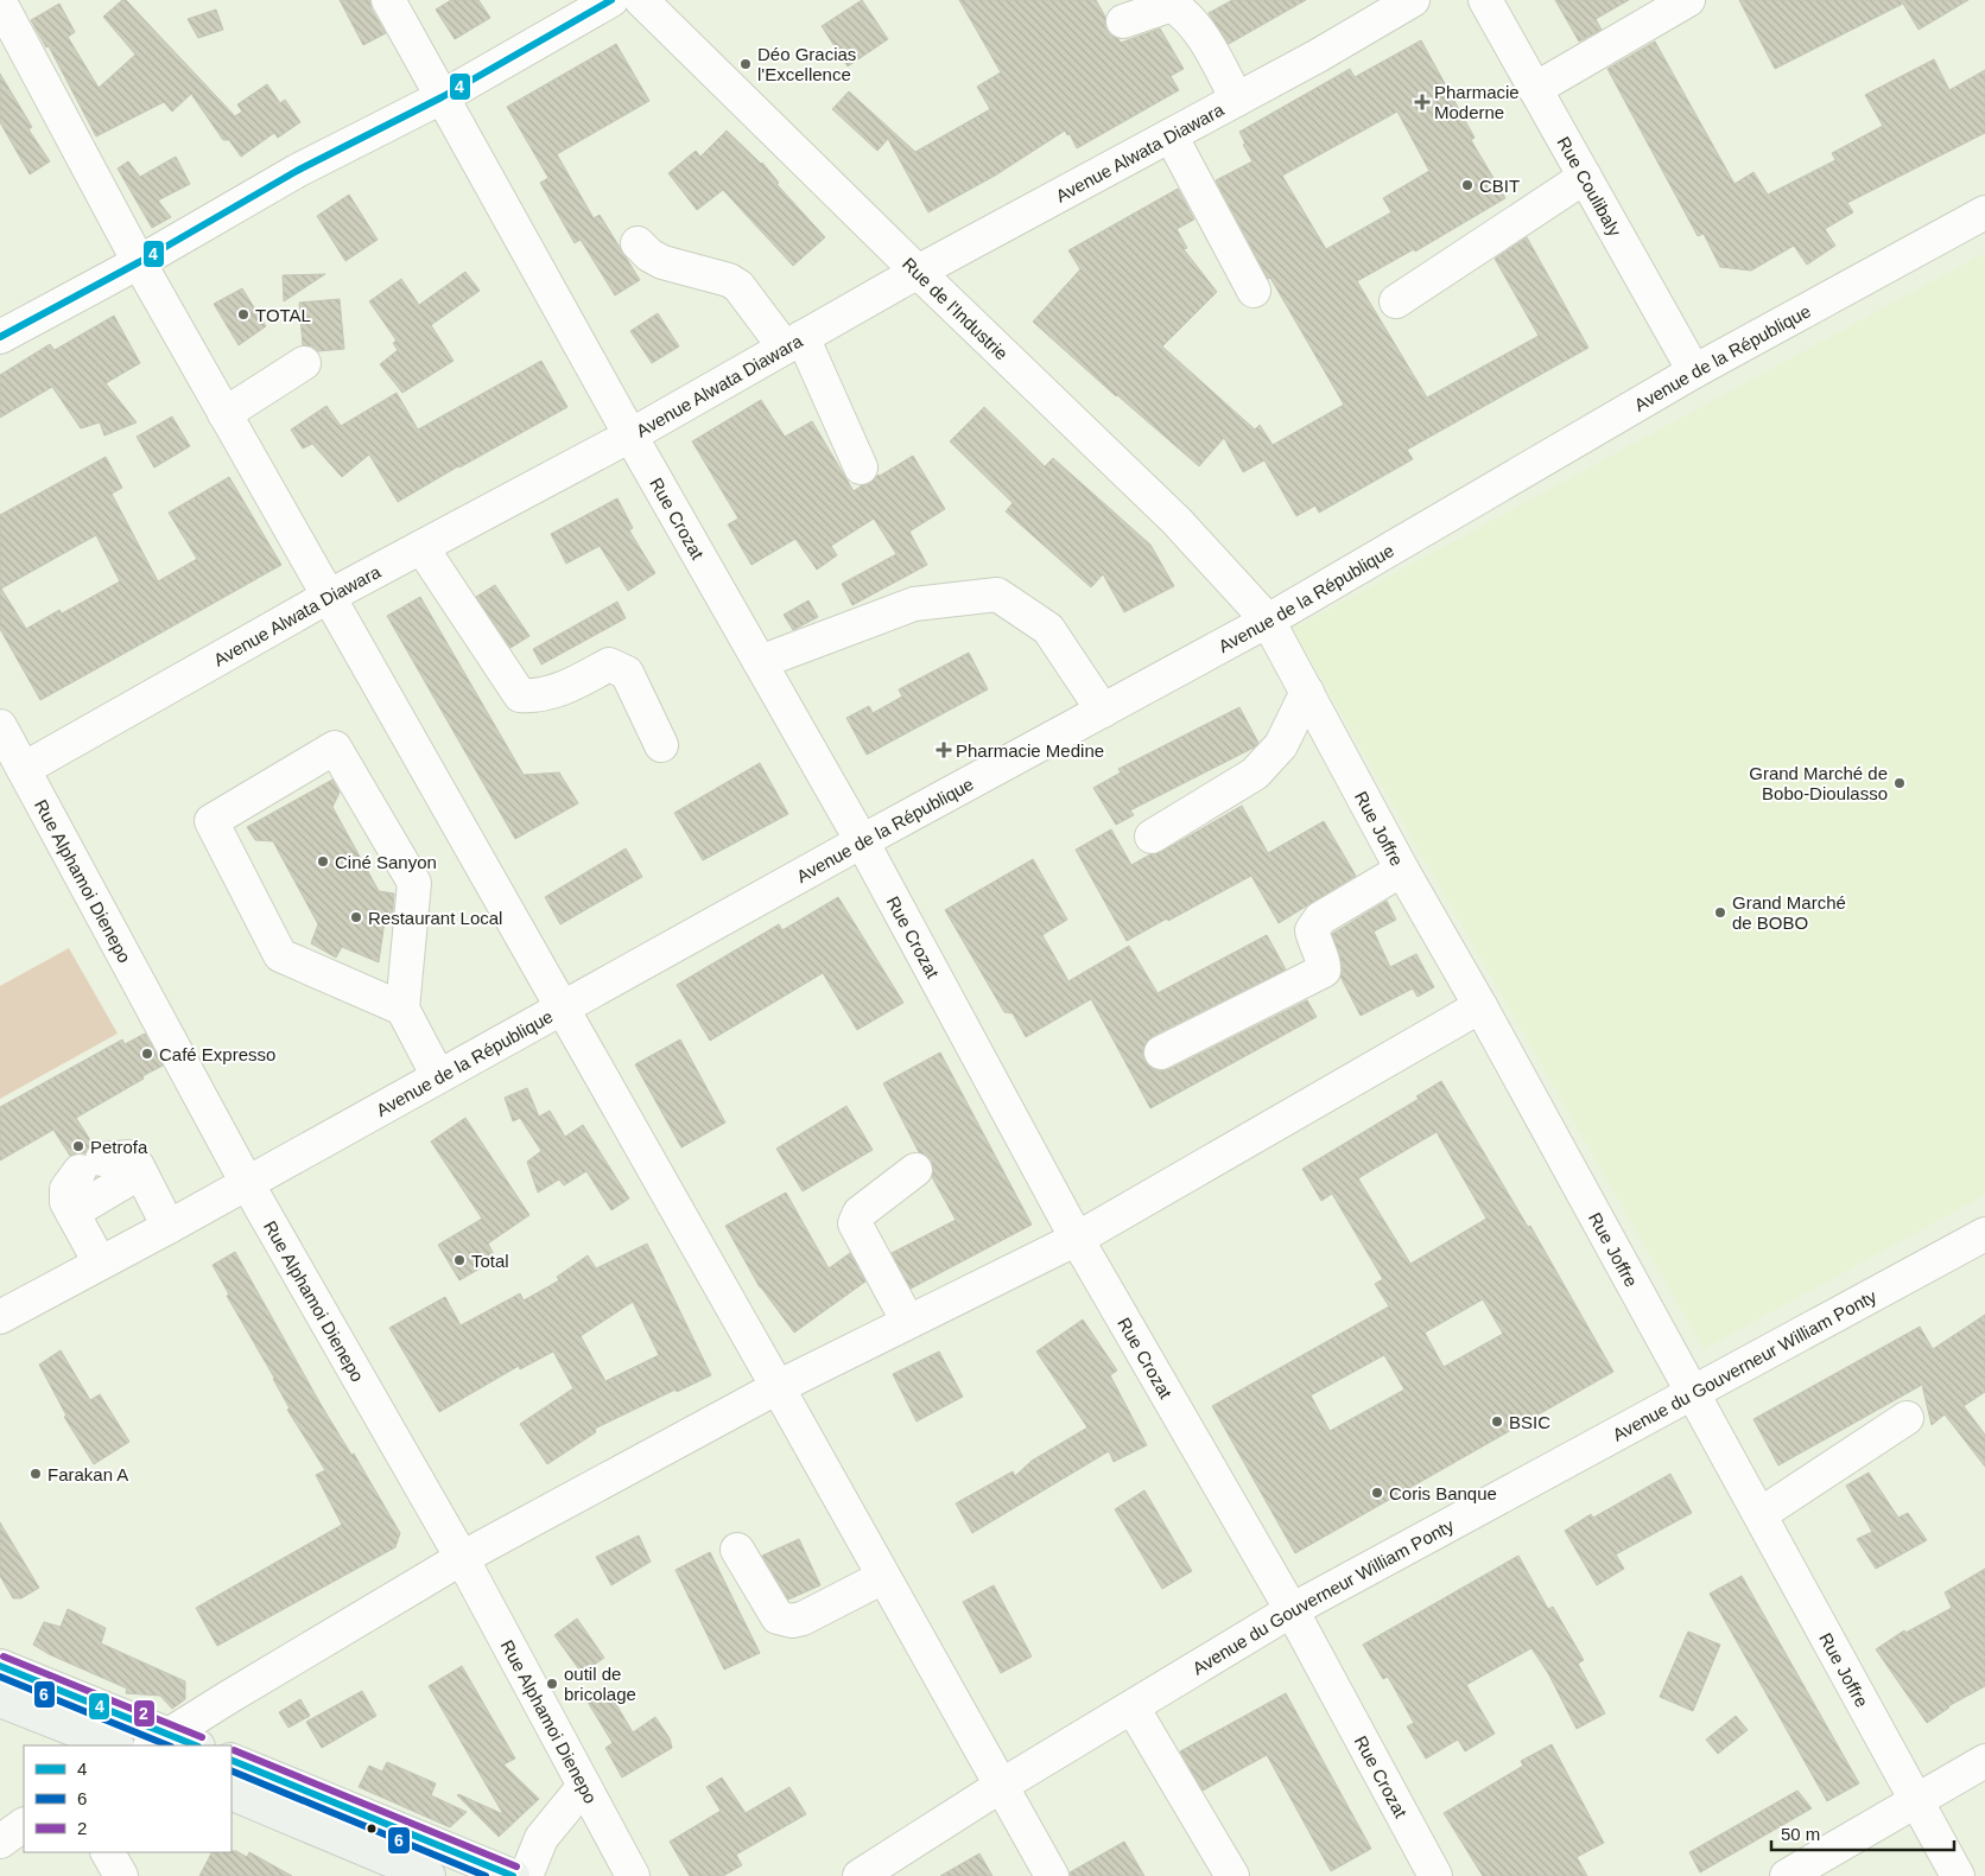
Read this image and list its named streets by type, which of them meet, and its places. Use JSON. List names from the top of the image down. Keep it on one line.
{"streets":{"street":["Avenue Alwata Diawara","Rue Coulibaly","Rue de l'Industrie","Avenue de la République","Rue Crozat","Rue Joffre","Rue Alphamoi Dienepo","Avenue du Gouverneur William Ponty"]},"crossings":[["Avenue Alwata Diawara","Rue de l'Industrie"],["Avenue Alwata Diawara","Rue Crozat"],["Avenue Alwata Diawara","Rue Alphamoi Dienepo"],["Rue Coulibaly","Avenue de la République"],["Rue de l'Industrie","Avenue de la République"],["Rue de l'Industrie","Rue Joffre"],["Avenue de la République","Rue Crozat"],["Avenue de la République","Rue Joffre"],["Avenue de la République","Rue Alphamoi Dienepo"],["Rue Crozat","Avenue du Gouverneur William Ponty"],["Rue Joffre","Avenue du Gouverneur William Ponty"]],"places":{"other":["Déo Gracias l'Excellence","CBIT","TOTAL","Grand Marché de Bobo-Dioulasso","Ciné Sanyon","Grand Marché de BOBO","Restaurant Local","Café Expresso","Petrofa","Total","BSIC","Farakan A","Coris Banque","outil de bricolage"],"health":["Pharmacie Moderne","Pharmacie Medine"]},"lines":["transit line 4","transit line 2","transit line 6"],"legend":["4","6","2"],"scale_bar":"50 m"}
